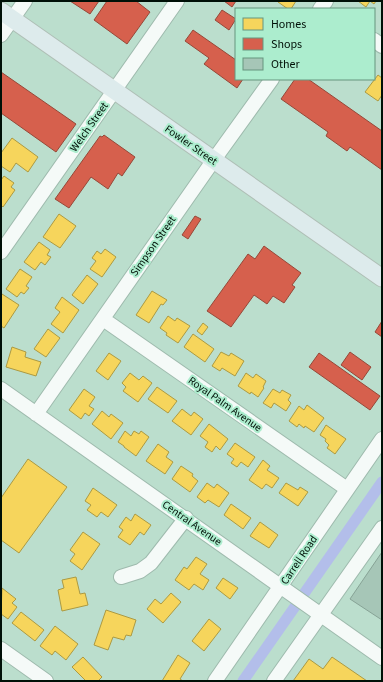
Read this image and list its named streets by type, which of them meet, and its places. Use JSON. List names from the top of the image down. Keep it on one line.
{"streets":{"main road":["Fowler Street"],"street":["Welch Street","Simpson Street","Royal Palm Avenue","Central Avenue","Carrell Road"]},"crossings":[["Welch Street","Fowler Street"],["Fowler Street","Simpson Street"],["Simpson Street","Royal Palm Avenue"],["Simpson Street","Central Avenue"],["Royal Palm Avenue","Carrell Road"],["Central Avenue","Carrell Road"]],"legend":["Homes","Shops","Other"]}
